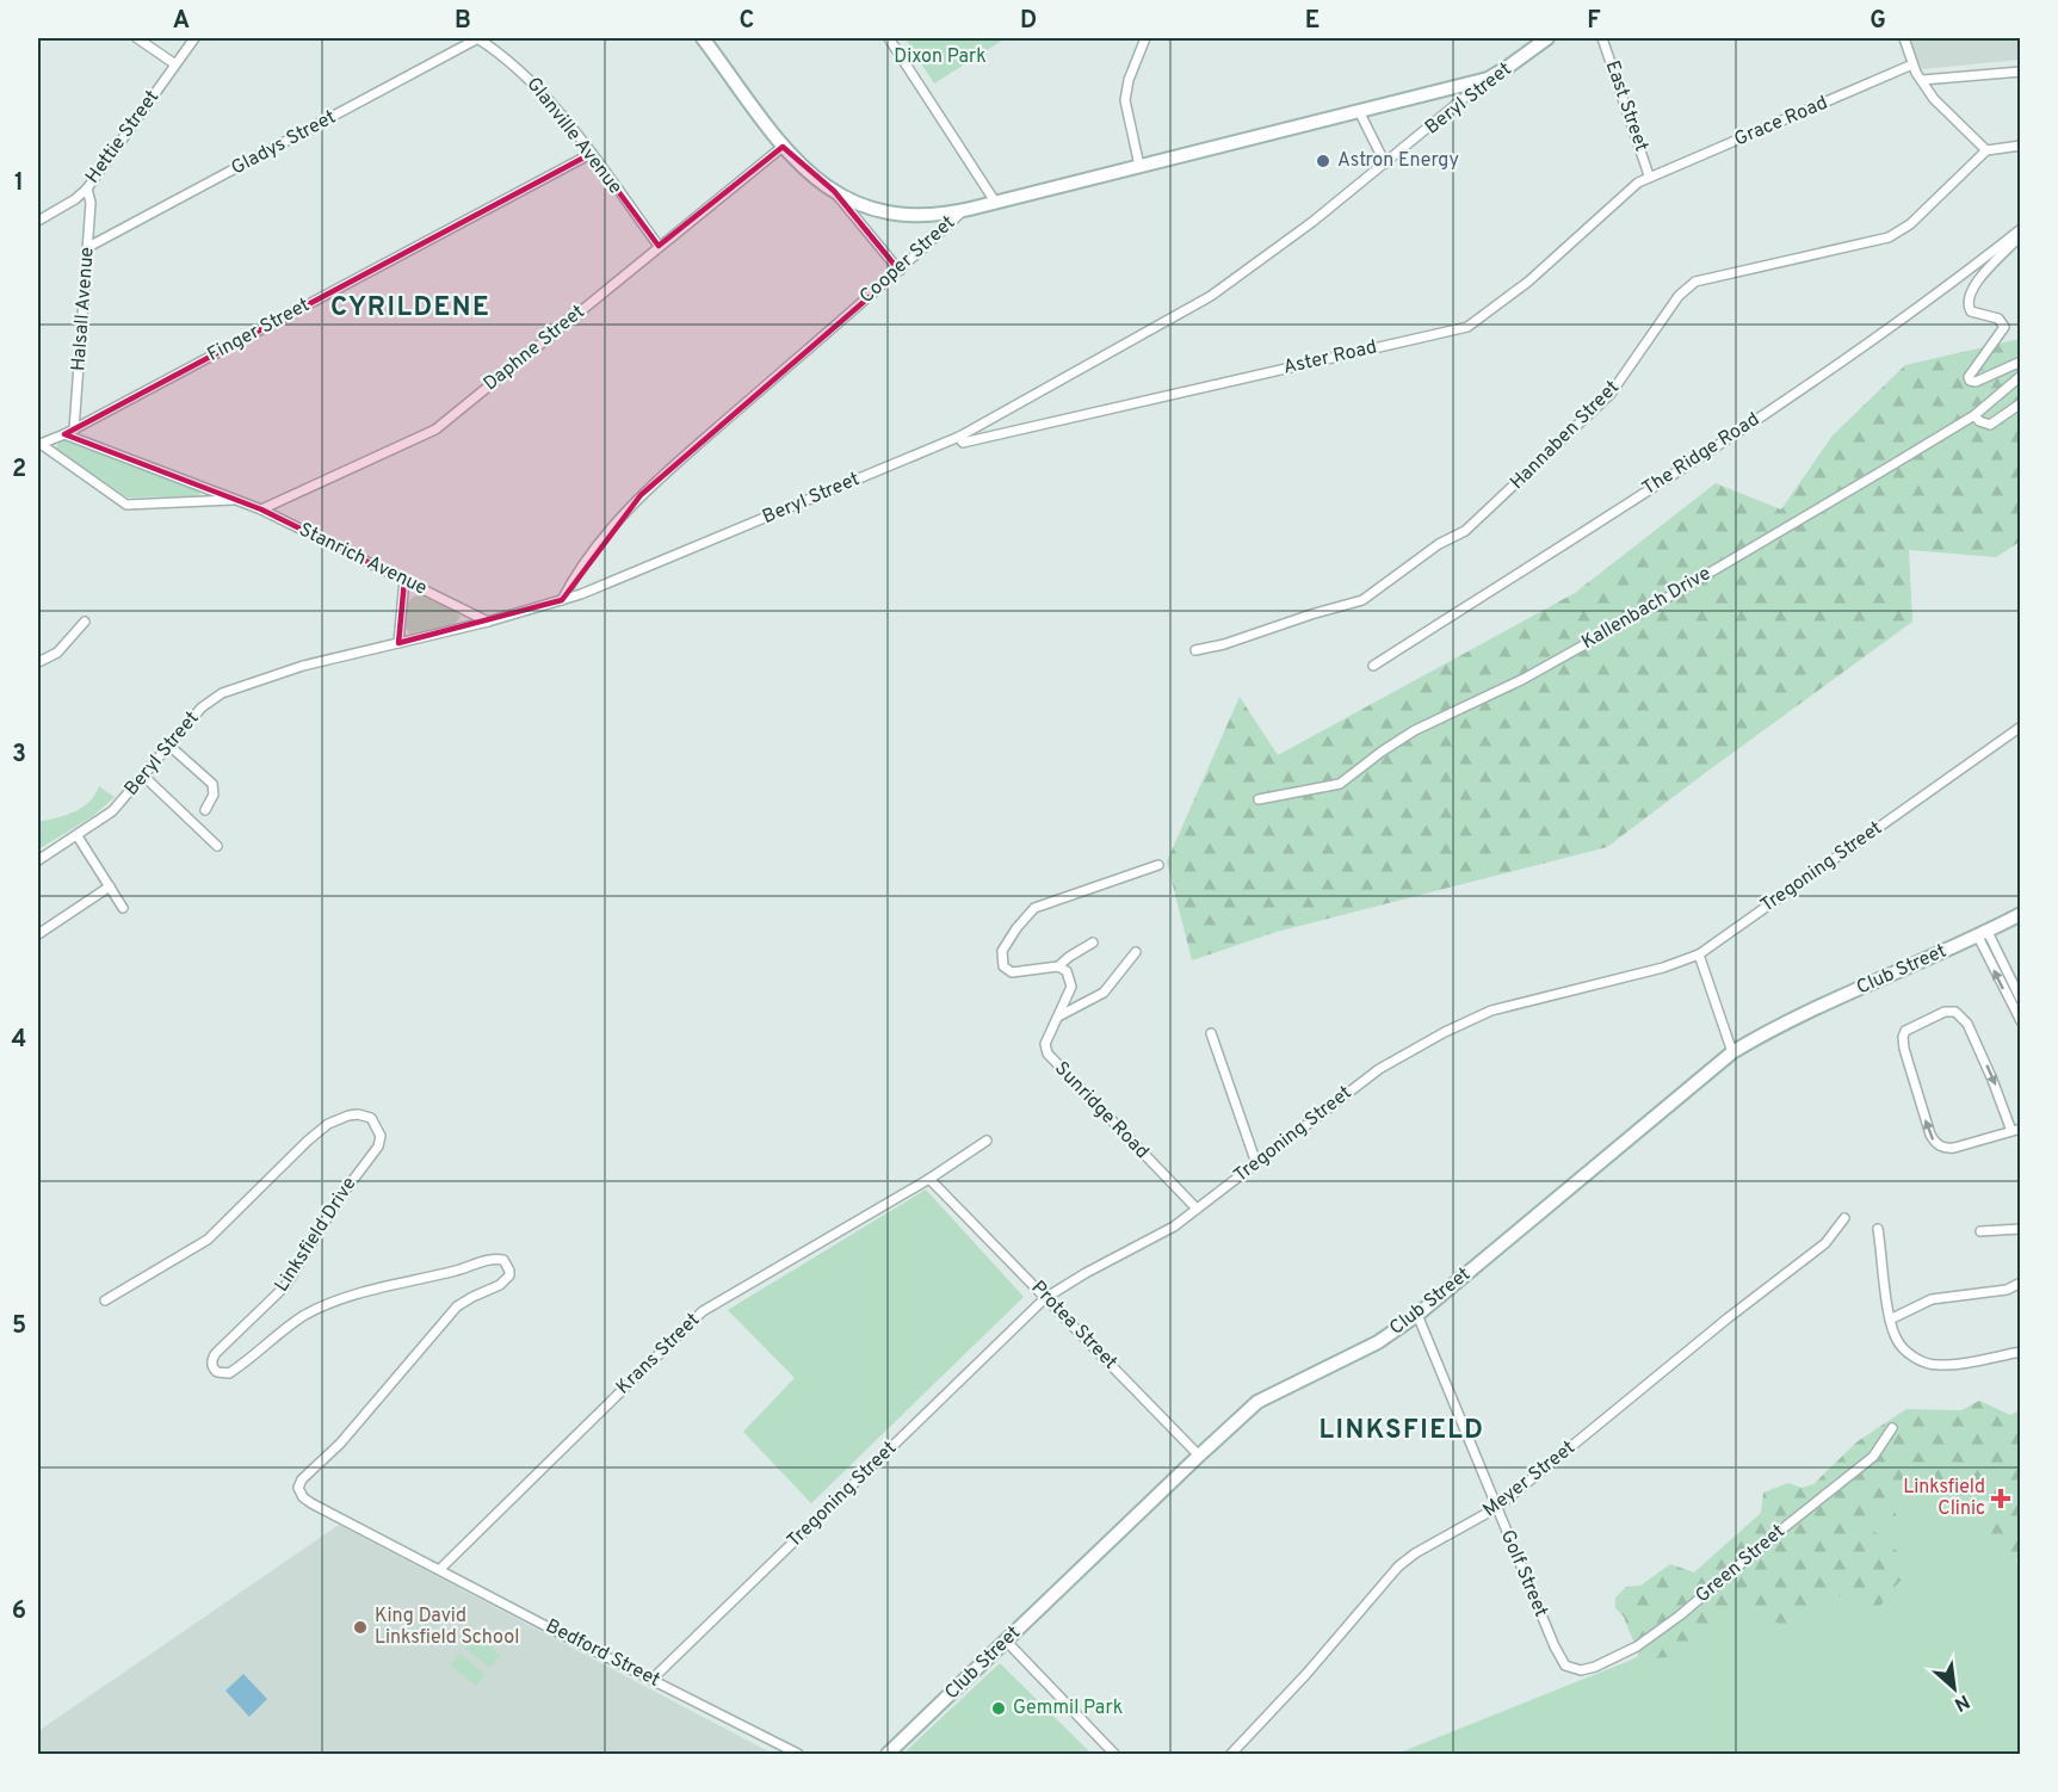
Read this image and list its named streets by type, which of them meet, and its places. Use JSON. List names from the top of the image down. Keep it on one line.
{"streets":{"main road":["Beryl Street","Cooper Street","Club Street"],"street":["East Street","Grace Road","Glanville Avenue","Hettie Street","Gladys Street","Halsall Avenue","Finger Street","Daphne Street","Aster Road","Hannaben Street","The Ridge Road","Stanrich Avenue","Kallenbach Drive","Tregoning Street","Sunridge Road","Linksfield Drive","Protea Street","Krans Street","Meyer Street","Green Street","Golf Street","Bedford Street"]},"crossings":[["Beryl Street","Cooper Street"],["Beryl Street","Aster Road"],["Beryl Street","Stanrich Avenue"],["East Street","Grace Road"],["East Street","Aster Road"],["Grace Road","Aster Road"],["Glanville Avenue","Gladys Street"],["Glanville Avenue","Finger Street"],["Glanville Avenue","Daphne Street"],["Hettie Street","Halsall Avenue"],["Gladys Street","Halsall Avenue"],["Halsall Avenue","Finger Street"],["Finger Street","Stanrich Avenue"],["Daphne Street","Stanrich Avenue"],["Tregoning Street","Sunridge Road"],["Tregoning Street","Protea Street"],["Tregoning Street","Bedford Street"],["Club Street","Protea Street"],["Club Street","Golf Street"],["Linksfield Drive","Bedford Street"],["Protea Street","Krans Street"],["Krans Street","Bedford Street"],["Meyer Street","Golf Street"],["Green Street","Golf Street"]],"districts":["CYRILDENE","LINKSFIELD"],"parks":["Dixon Park"],"places":{"other":["Astron Energy","King David Linksfield School","Gemmil Park"],"health":["Linksfield Clinic"]},"north":"bottom right","grid":{"columns":["A","B","C","D","E","F","G"],"rows":["1","2","3","4","5","6"]}}
